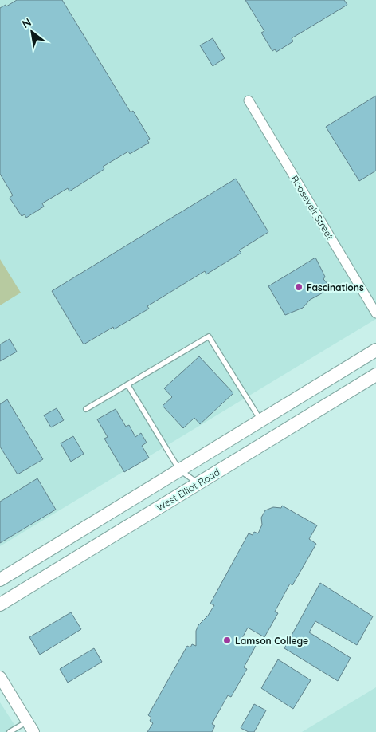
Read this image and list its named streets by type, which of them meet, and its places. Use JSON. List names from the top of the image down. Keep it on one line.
{"streets":{"main road":["West Elliot Road"],"street":["Roosevelt Street"]},"places":["Fascinations","Lamson College"],"north":"top left"}
